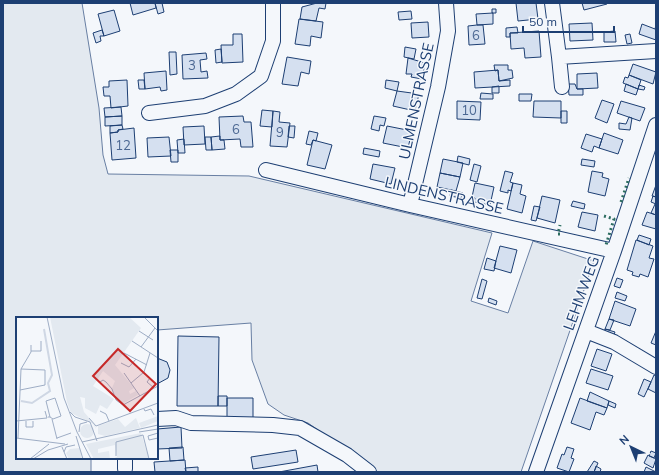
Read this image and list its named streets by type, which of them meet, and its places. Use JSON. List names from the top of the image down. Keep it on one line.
{"streets":{"street":["ULMENSTRASSE","LINDENSTRASSE","LEHMWEG"]},"crossings":[["ULMENSTRASSE","LINDENSTRASSE"],["LINDENSTRASSE","LEHMWEG"]],"house_numbers":["6","3","10","6","9","12"],"scale_bar":"50 m","north":"top left"}
